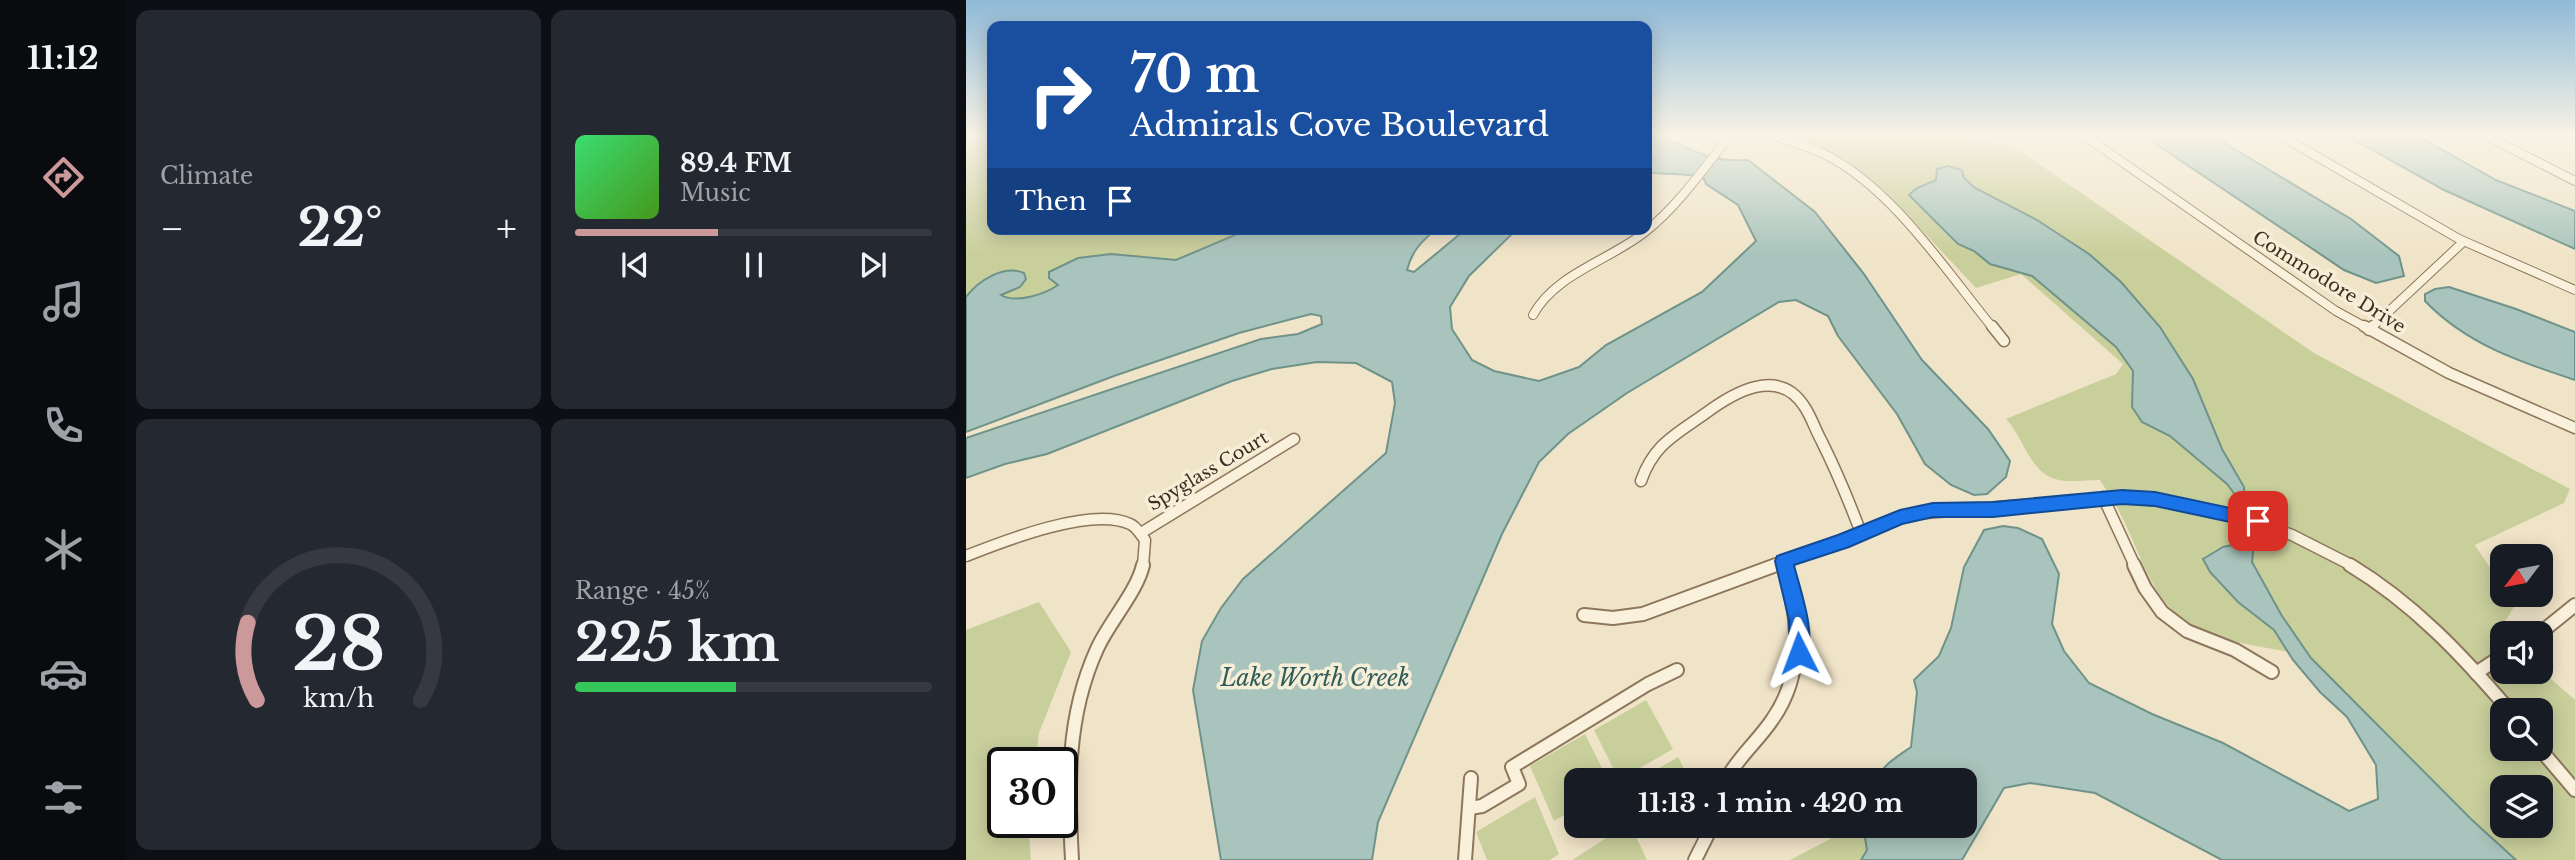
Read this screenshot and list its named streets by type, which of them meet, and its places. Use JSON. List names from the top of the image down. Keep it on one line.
{"streets":{"street":["Commodore Drive","Spyglass Court"]},"water":["Lake Worth Creek"],"north":"bottom left","page":{"tabs":"11:12","tile":["Climate",["Range · 45%","225 km"]],"turn":["70 m","Admirals Cove Boulevard"],"song":["89.4 FM","Music"],"then":"Then","heat":["−","22°","+"],"limit":"30","trip":"11:13 · 1 min · 420 m","gauge":["28","km/h"]}}
